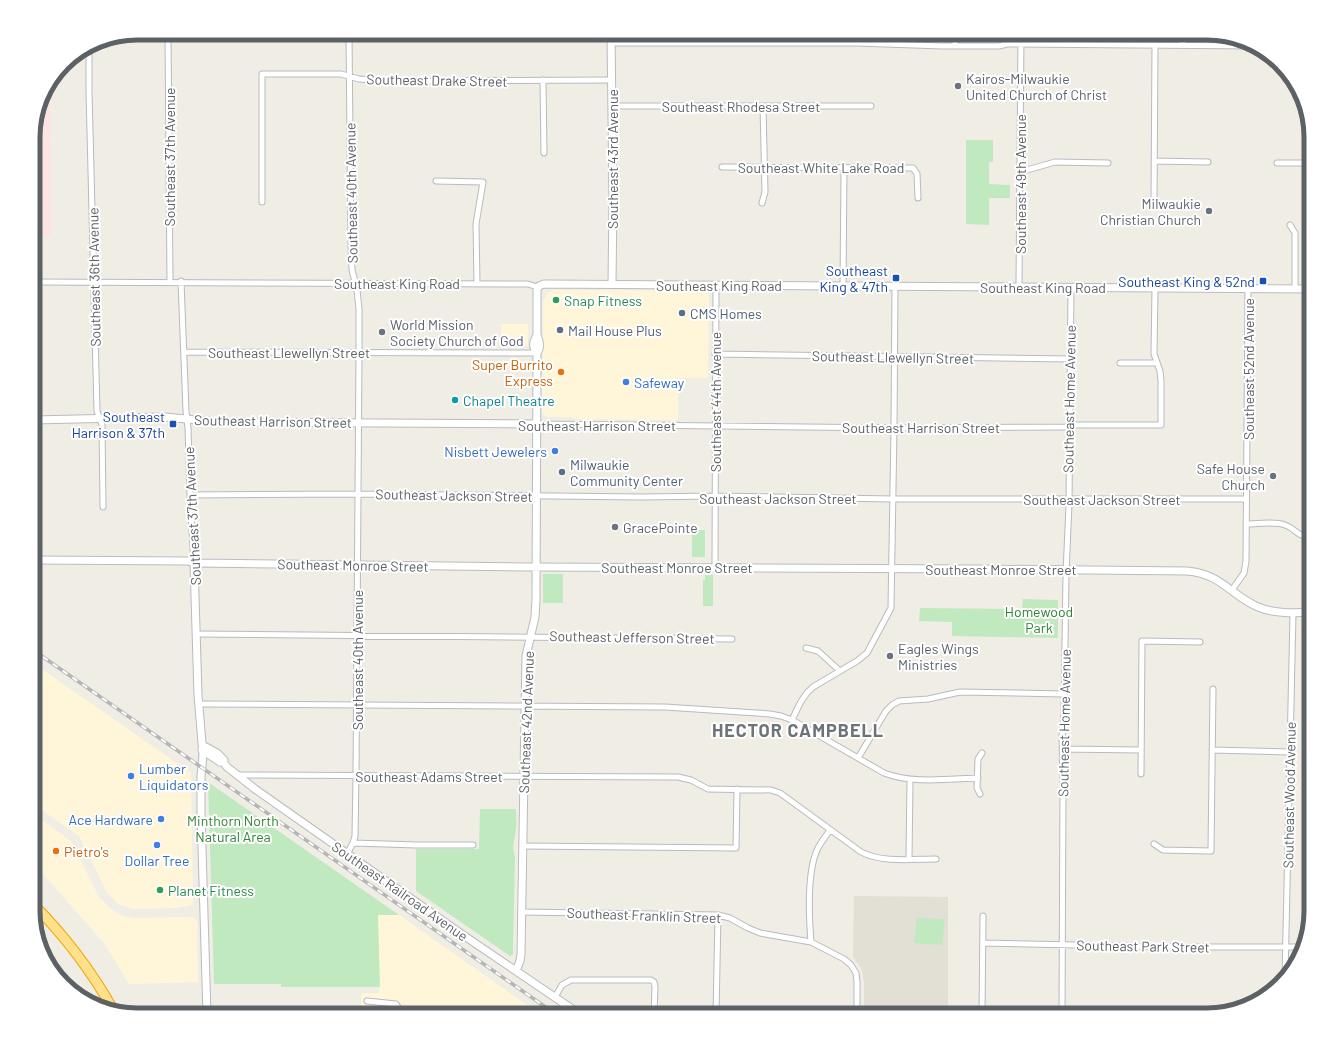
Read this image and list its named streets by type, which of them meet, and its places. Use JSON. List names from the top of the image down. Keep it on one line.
{"streets":{"street":["Southeast Drake Street","Southeast Rhodesa Street","Southeast 37th Avenue","Southeast 43rd Avenue","Southeast White Lake Road","Southeast 49th Avenue","Southeast 40th Avenue","Southeast 36th Avenue","Southeast King Road","Southeast Llewellyn Street","Southeast 52nd Avenue","Southeast Home Avenue","Southeast 44th Avenue","Southeast Harrison Street","Southeast Jackson Street","Southeast Monroe Street","Southeast Jefferson Street","Southeast 42nd Avenue","Southeast Adams Street","Southeast Wood Avenue","Southeast Railroad Avenue","Southeast Franklin Street","Southeast Park Street"]},"crossings":[["Southeast Drake Street","Southeast 43rd Avenue"],["Southeast Drake Street","Southeast 40th Avenue"],["Southeast Rhodesa Street","Southeast 43rd Avenue"],["Southeast 37th Avenue","Southeast King Road"],["Southeast 37th Avenue","Southeast Llewellyn Street"],["Southeast 37th Avenue","Southeast Harrison Street"],["Southeast 37th Avenue","Southeast Jackson Street"],["Southeast 37th Avenue","Southeast Monroe Street"],["Southeast 37th Avenue","Southeast Jefferson Street"],["Southeast 37th Avenue","Southeast Railroad Avenue"],["Southeast 43rd Avenue","Southeast King Road"],["Southeast 49th Avenue","Southeast King Road"],["Southeast 40th Avenue","Southeast King Road"],["Southeast 40th Avenue","Southeast Llewellyn Street"],["Southeast 40th Avenue","Southeast Harrison Street"],["Southeast 40th Avenue","Southeast Jackson Street"],["Southeast 40th Avenue","Southeast Monroe Street"],["Southeast 40th Avenue","Southeast Jefferson Street"],["Southeast 40th Avenue","Southeast Adams Street"],["Southeast 40th Avenue","Southeast Railroad Avenue"],["Southeast 36th Avenue","Southeast King Road"],["Southeast 36th Avenue","Southeast Harrison Street"],["Southeast King Road","Southeast 52nd Avenue"],["Southeast King Road","Southeast Home Avenue"],["Southeast King Road","Southeast 44th Avenue"],["Southeast King Road","Southeast 42nd Avenue"],["Southeast Llewellyn Street","Southeast Home Avenue"],["Southeast Llewellyn Street","Southeast 44th Avenue"],["Southeast Llewellyn Street","Southeast 42nd Avenue"],["Southeast 52nd Avenue","Southeast Jackson Street"],["Southeast 52nd Avenue","Southeast Monroe Street"],["Southeast Home Avenue","Southeast Harrison Street"],["Southeast Home Avenue","Southeast Jackson Street"],["Southeast Home Avenue","Southeast Monroe Street"],["Southeast Home Avenue","Southeast Park Street"],["Southeast 44th Avenue","Southeast Harrison Street"],["Southeast 44th Avenue","Southeast Jackson Street"],["Southeast 44th Avenue","Southeast Monroe Street"],["Southeast Harrison Street","Southeast 42nd Avenue"],["Southeast Jackson Street","Southeast 42nd Avenue"],["Southeast Monroe Street","Southeast 42nd Avenue"],["Southeast Monroe Street","Southeast Wood Avenue"],["Southeast Jefferson Street","Southeast 42nd Avenue"],["Southeast 42nd Avenue","Southeast Adams Street"],["Southeast 42nd Avenue","Southeast Railroad Avenue"],["Southeast 42nd Avenue","Southeast Franklin Street"],["Southeast Adams Street","Southeast Railroad Avenue"],["Southeast Wood Avenue","Southeast Park Street"]],"districts":["HECTOR CAMPBELL"],"parks":["Homewood Park","Minthorn North Natural Area"],"places":{"other":["Kairos-Milwaukie United Church of Christ","Milwaukie Christian Church","Snap Fitness","CMS Homes","Mail House Plus","World Mission Society Church of God","Super Burrito Express","Safeway","Chapel Theatre","Nisbett Jewelers","Milwaukie Community Center","Safe House Church","GracePointe","Eagles Wings Ministries","Lumber Liquidators","Ace Hardware","Dollar Tree","Pietro's","Planet Fitness"],"transit":["Southeast King & 47th","Southeast King & 52nd","Southeast Harrison & 37th"]}}
